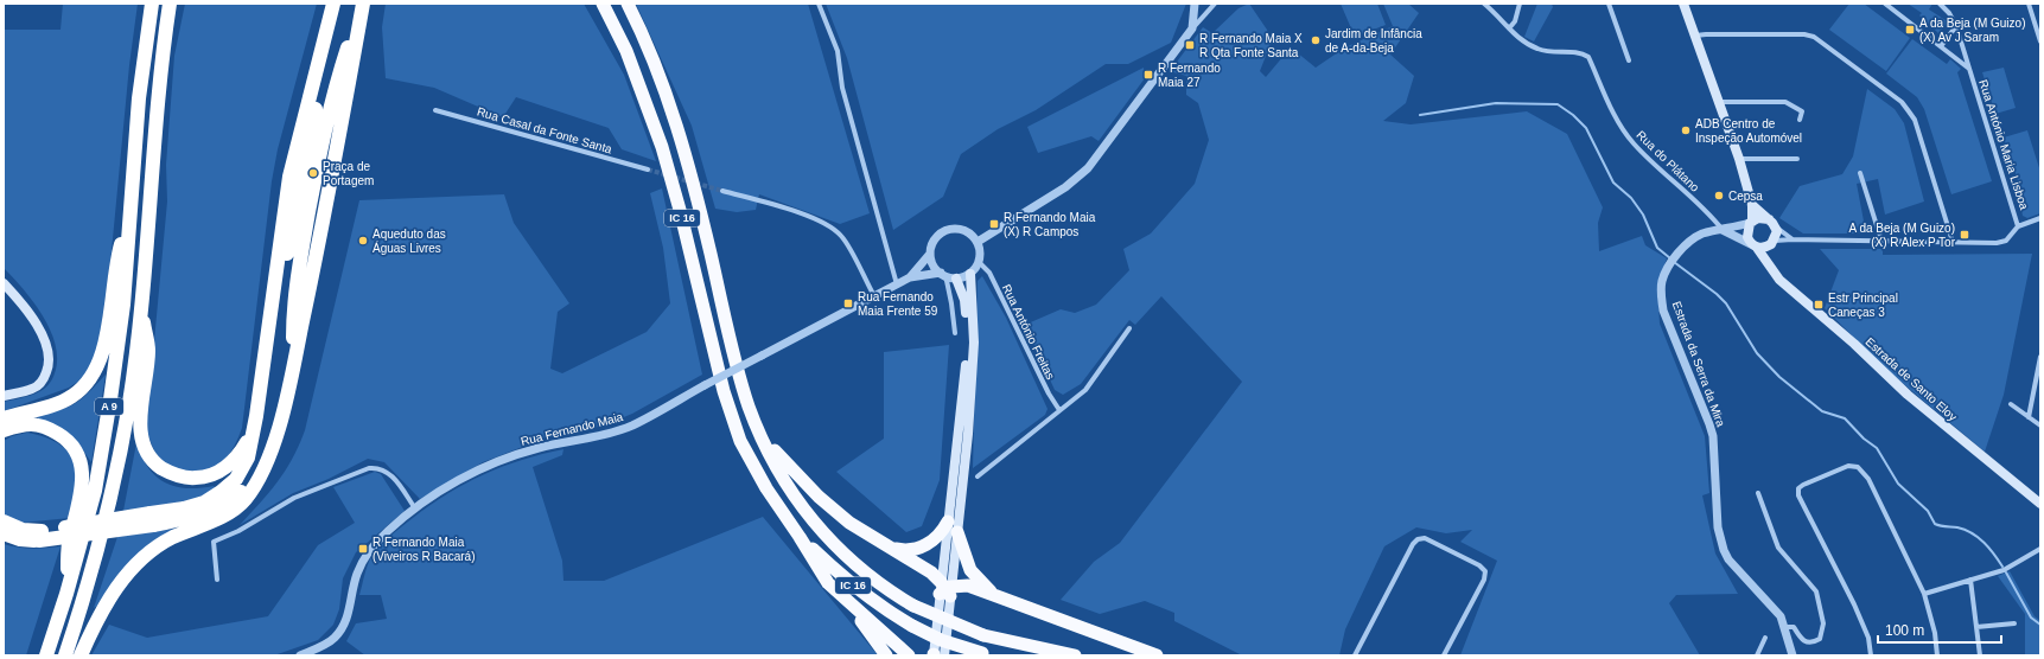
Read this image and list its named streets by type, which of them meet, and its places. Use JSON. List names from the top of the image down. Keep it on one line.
{"streets":{"highway":["IC 16","A 9"],"main road":["Estrada de Santo Eloy"],"street":["Rua Casal da Fonte Santa","Rua António Maria Lisboa","Rua do Plátano","Rua António Freitas","Estrada da Serra da Mira","Rua Fernando Maia"]},"crossings":[["Rua do Plátano","Estrada da Serra da Mira"],["Rua António Freitas","Rua Fernando Maia"],["Estrada da Serra da Mira","Estrada de Santo Eloy"]],"places":{"transit":["A da Beja (M Guizo) (X) Av J Saram","R Fernando Maia X R Qta Fonte Santa","R Fernando Maia 27","R Fernando Maia (X) R Campos","A da Beja (M Guizo) (X) R Alex P Tor","Rua Fernando Maia Frente 59","Estr Principal Caneças 3","R Fernando Maia (Viveiros R Bacará)"],"other":["Jardim de Infância de A-da-Beja","ADB Centro de Inspeção Automóvel","Praça de Portagem","Cepsa","Aqueduto das Águas Livres"]},"scale_bar":"100 m"}
